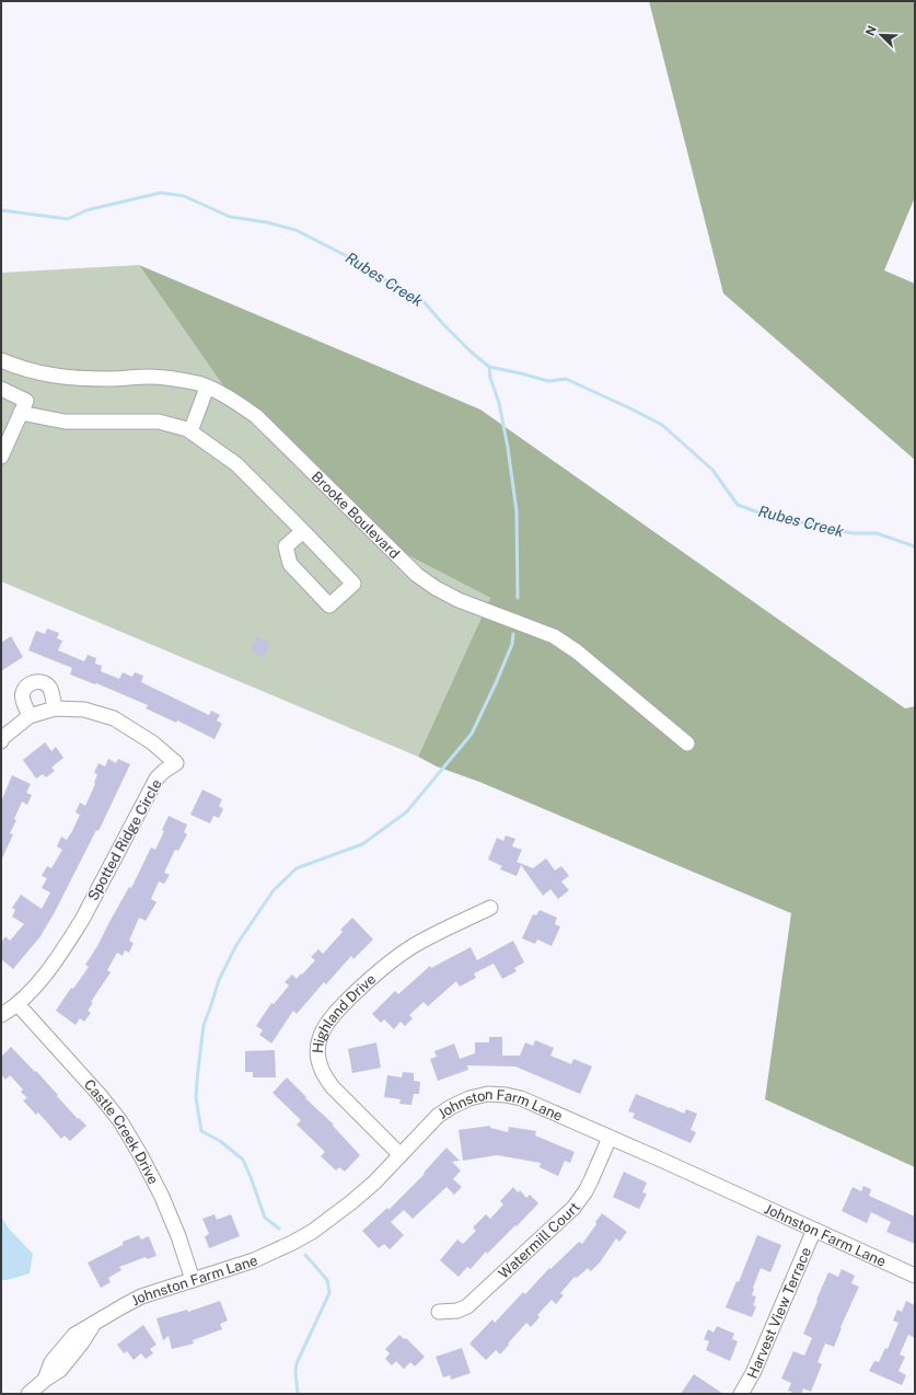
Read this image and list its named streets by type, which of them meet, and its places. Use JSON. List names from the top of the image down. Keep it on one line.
{"streets":{"street":["Brooke Boulevard","Spotted Ridge Circle","Highland Drive","Johnston Farm Lane","Castle Creek Drive","Watermill Court","Harvest View Terrace"]},"crossings":[["Spotted Ridge Circle","Castle Creek Drive"],["Highland Drive","Johnston Farm Lane"],["Johnston Farm Lane","Castle Creek Drive"],["Johnston Farm Lane","Watermill Court"],["Johnston Farm Lane","Harvest View Terrace"]],"water":["Rubes Creek"],"north":"top left"}
